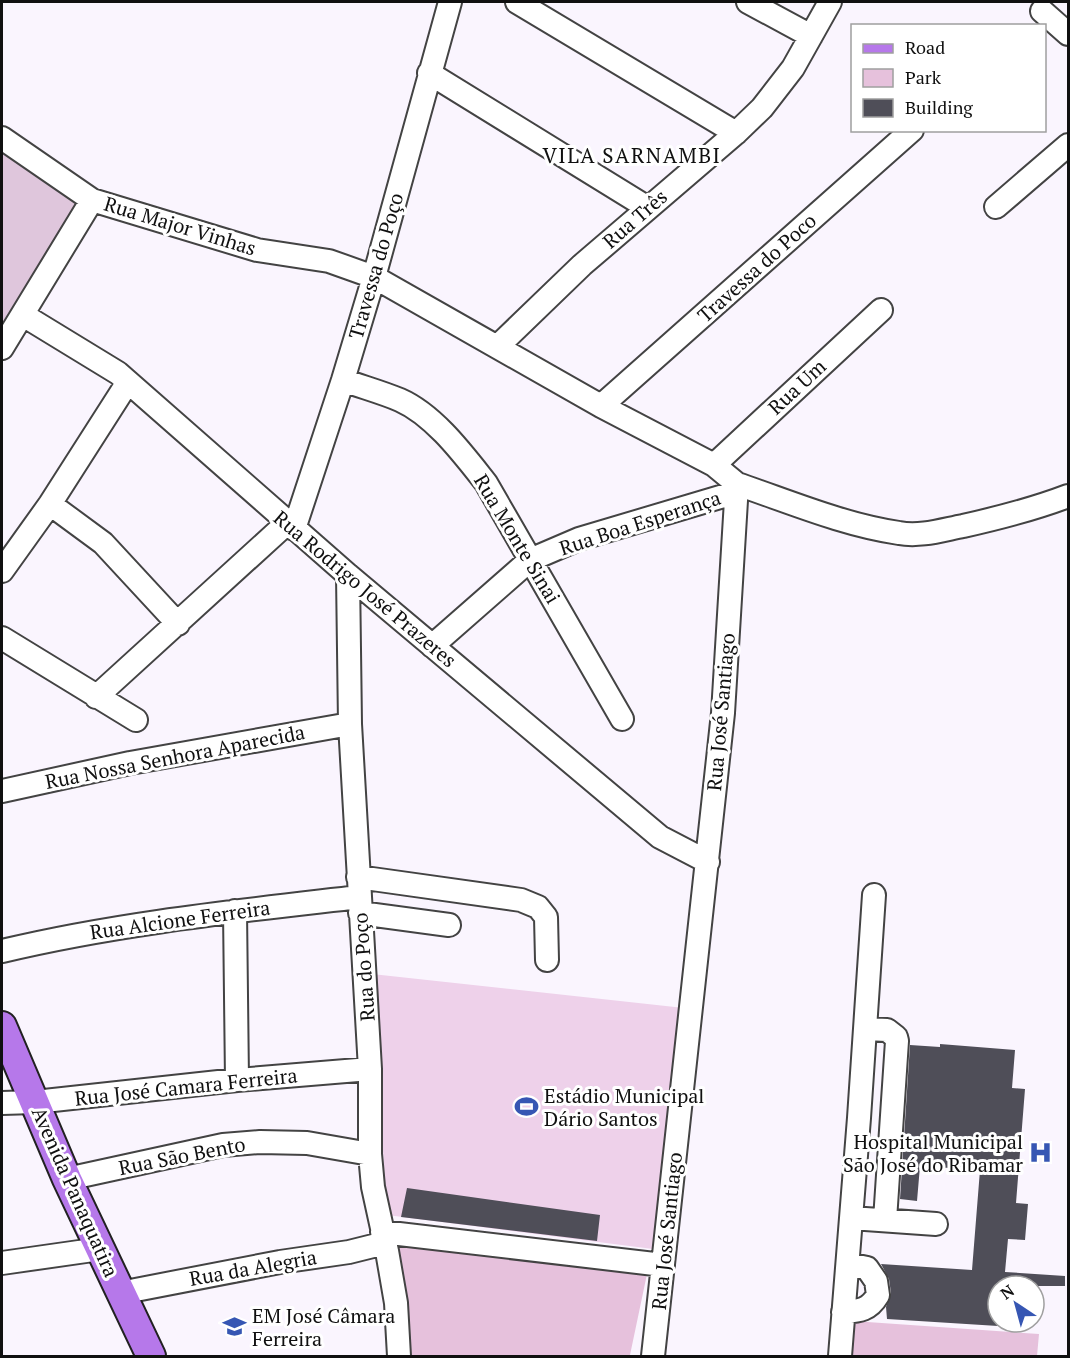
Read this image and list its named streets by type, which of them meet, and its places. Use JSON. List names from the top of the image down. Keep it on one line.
{"streets":{"main road":["Avenida Panaquatira"],"street":["Rua Três","Rua Major Vinhas","Travessa do Poço","Travessa do Poco","Rua Um","Rua Boa Esperança","Rua Monte Sinai","Rua Rodrigo José Prazeres","Rua José Santiago","Rua Nossa Senhora Aparecida","Rua Alcione Ferreira","Rua do Poço","Rua José Camara Ferreira","Rua São Bento","Rua da Alegria"]},"crossings":[["Rua Major Vinhas","Travessa do Poço"],["Travessa do Poço","Rua Monte Sinai"],["Travessa do Poço","Rua Rodrigo José Prazeres"],["Rua Boa Esperança","Rua Monte Sinai"],["Rua Boa Esperança","Rua Rodrigo José Prazeres"],["Rua Boa Esperança","Rua José Santiago"],["Rua Rodrigo José Prazeres","Rua José Santiago"],["Rua Rodrigo José Prazeres","Rua do Poço"],["Rua Nossa Senhora Aparecida","Rua do Poço"],["Rua Alcione Ferreira","Rua do Poço"],["Rua do Poço","Rua José Camara Ferreira"],["Rua do Poço","Rua São Bento"],["Rua do Poço","Rua da Alegria"],["Rua José Camara Ferreira","Avenida Panaquatira"],["Rua São Bento","Avenida Panaquatira"],["Avenida Panaquatira","Rua da Alegria"]],"districts":["VILA SARNAMBI"],"places":{"sports":["Estádio Municipal Dário Santos"],"hospital":["Hospital Municipal São José do Ribamar"],"school or university":["EM José Câmara Ferreira"]},"legend":["Road","Park","Building"],"north":"top left"}
